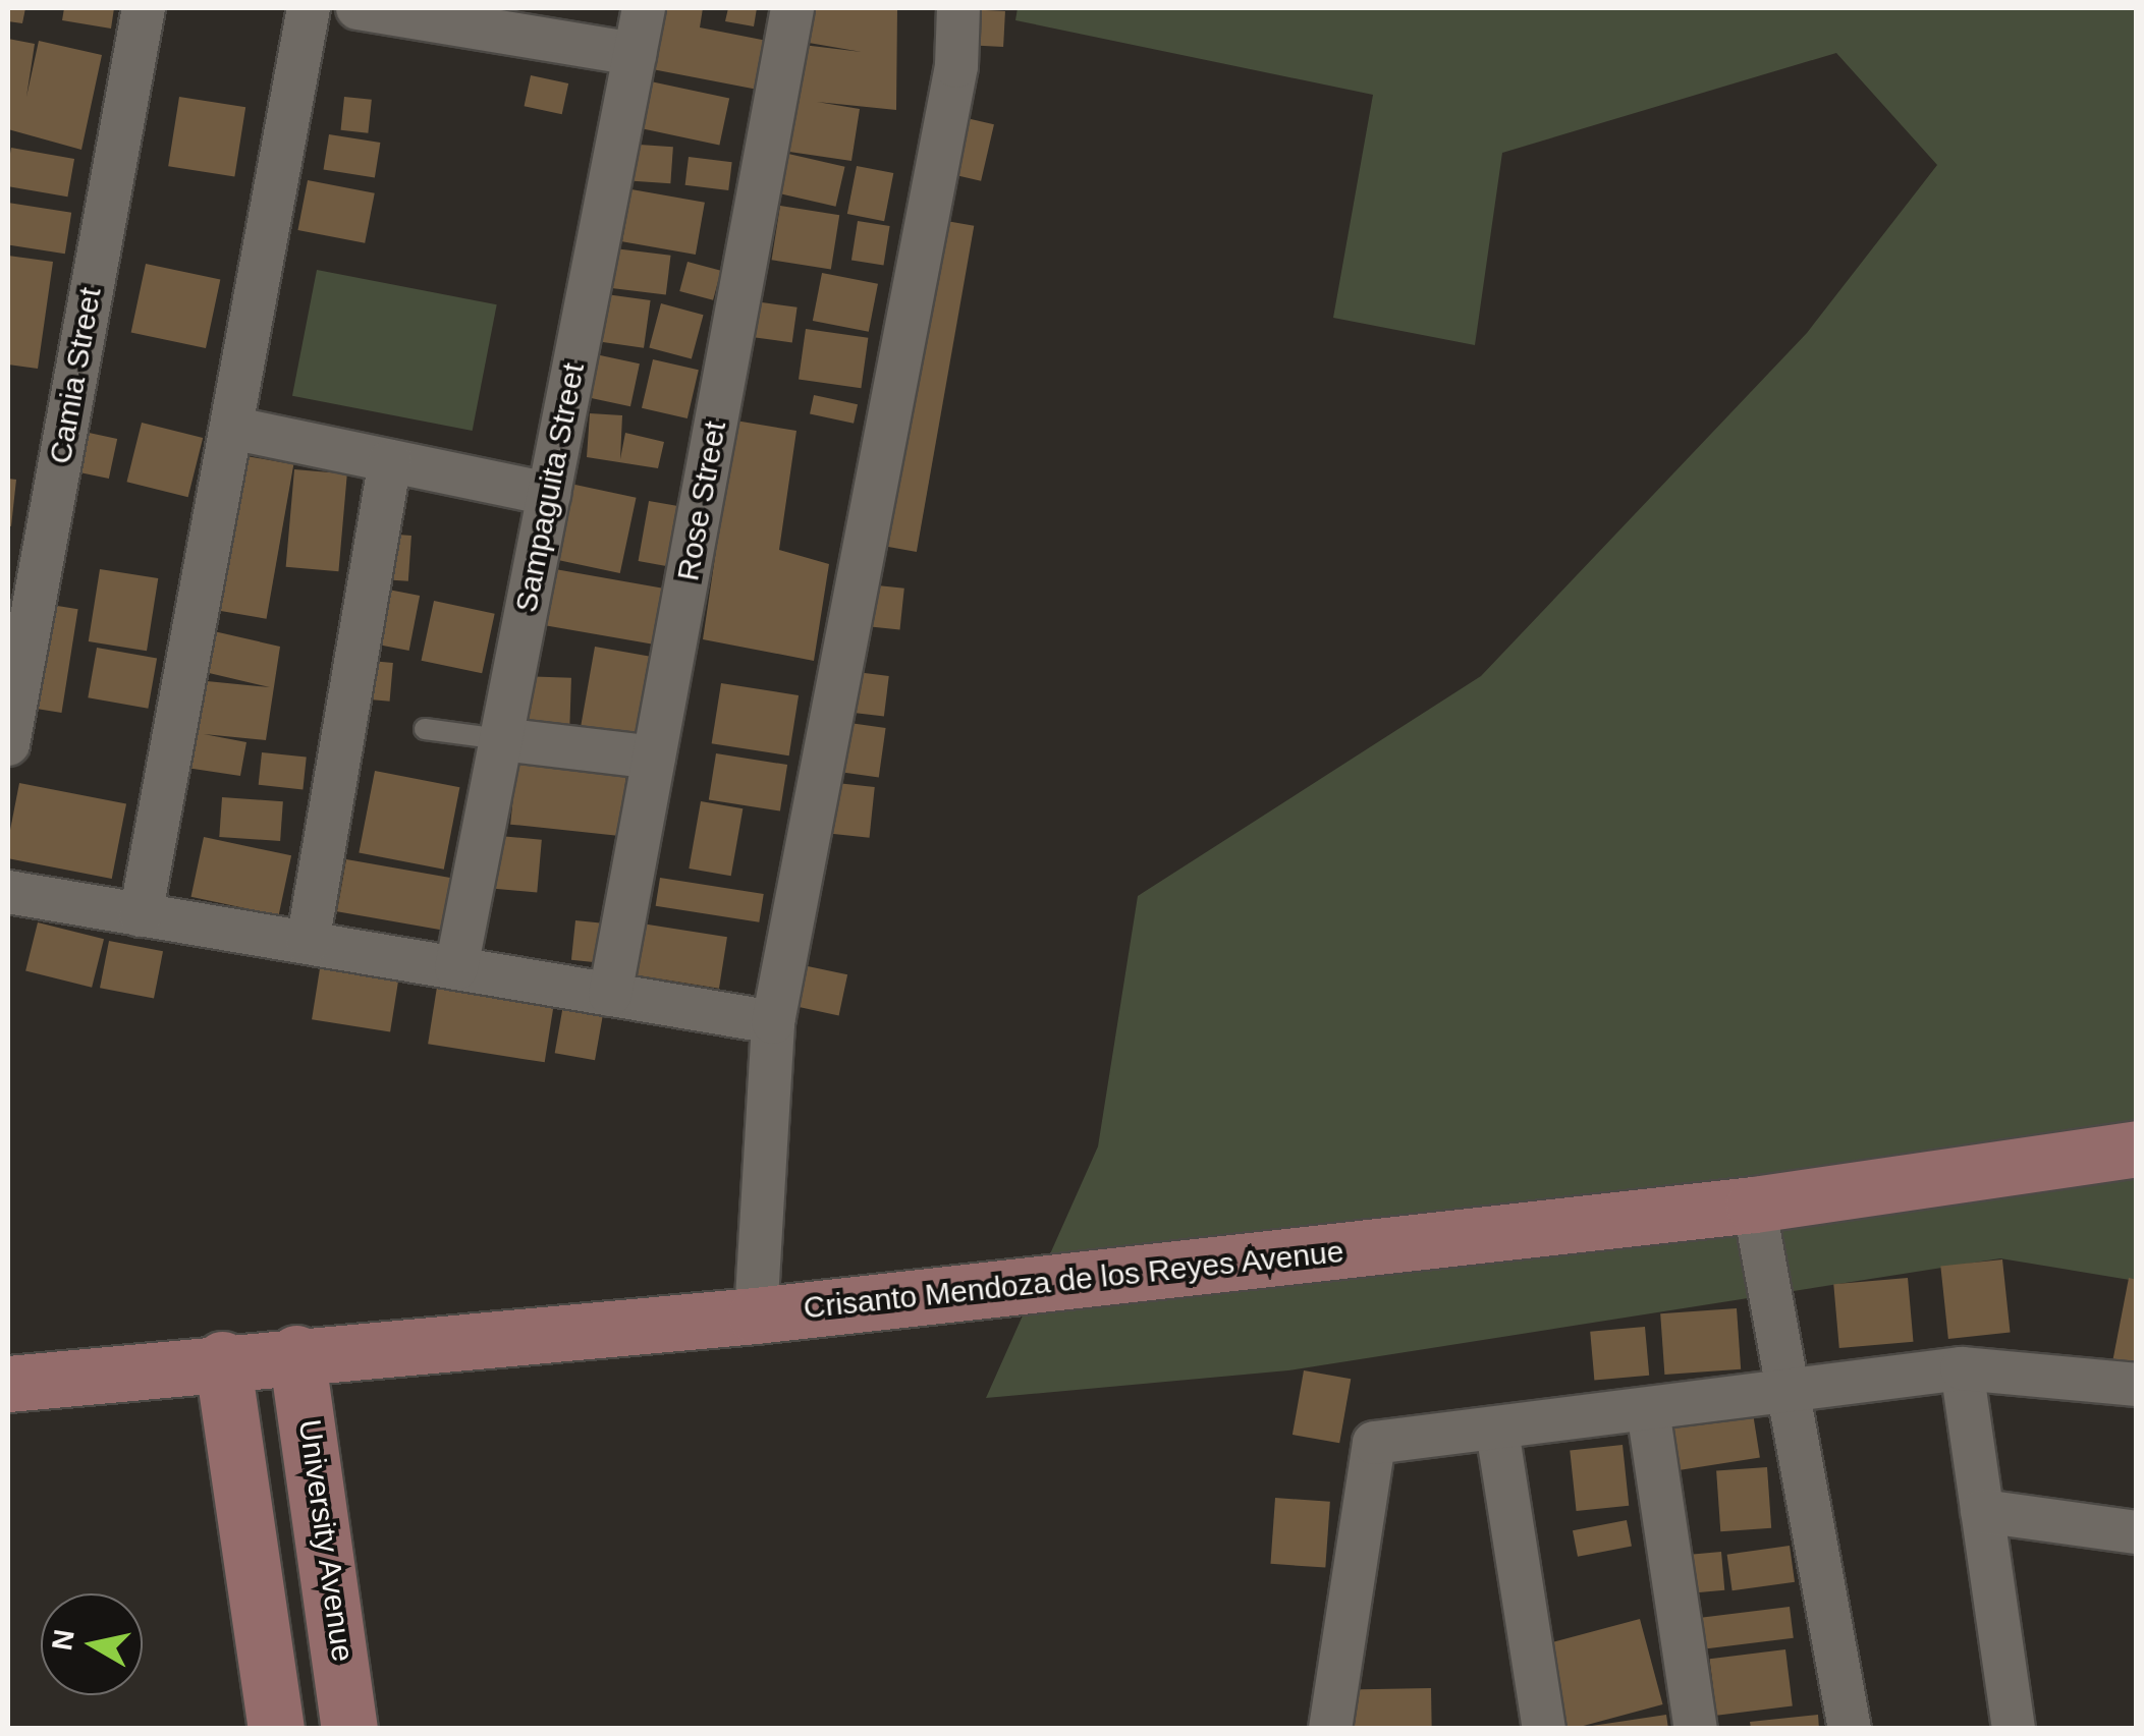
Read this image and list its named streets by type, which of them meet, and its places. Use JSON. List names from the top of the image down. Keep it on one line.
{"streets":{"main road":["Crisanto Mendoza de los Reyes Avenue","University Avenue"],"street":["Camia Street","Sampaguita Street","Rose Street"]},"crossings":[["Crisanto Mendoza de los Reyes Avenue","University Avenue"]],"north":"left"}
